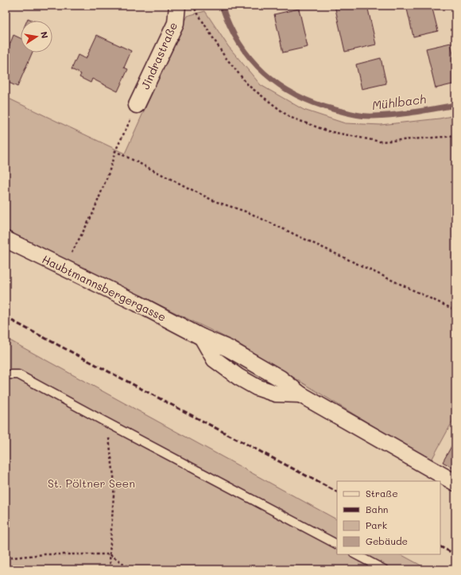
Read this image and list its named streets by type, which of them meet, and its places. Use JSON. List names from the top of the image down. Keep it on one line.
{"streets":{"street":["Jindrastraße","Haubtmannsbergergasse"]},"water":["Mühlbach"],"parks":["St. Pöltner Seen"],"legend":["Straße","Bahn","Park","Gebäude"],"north":"right"}
